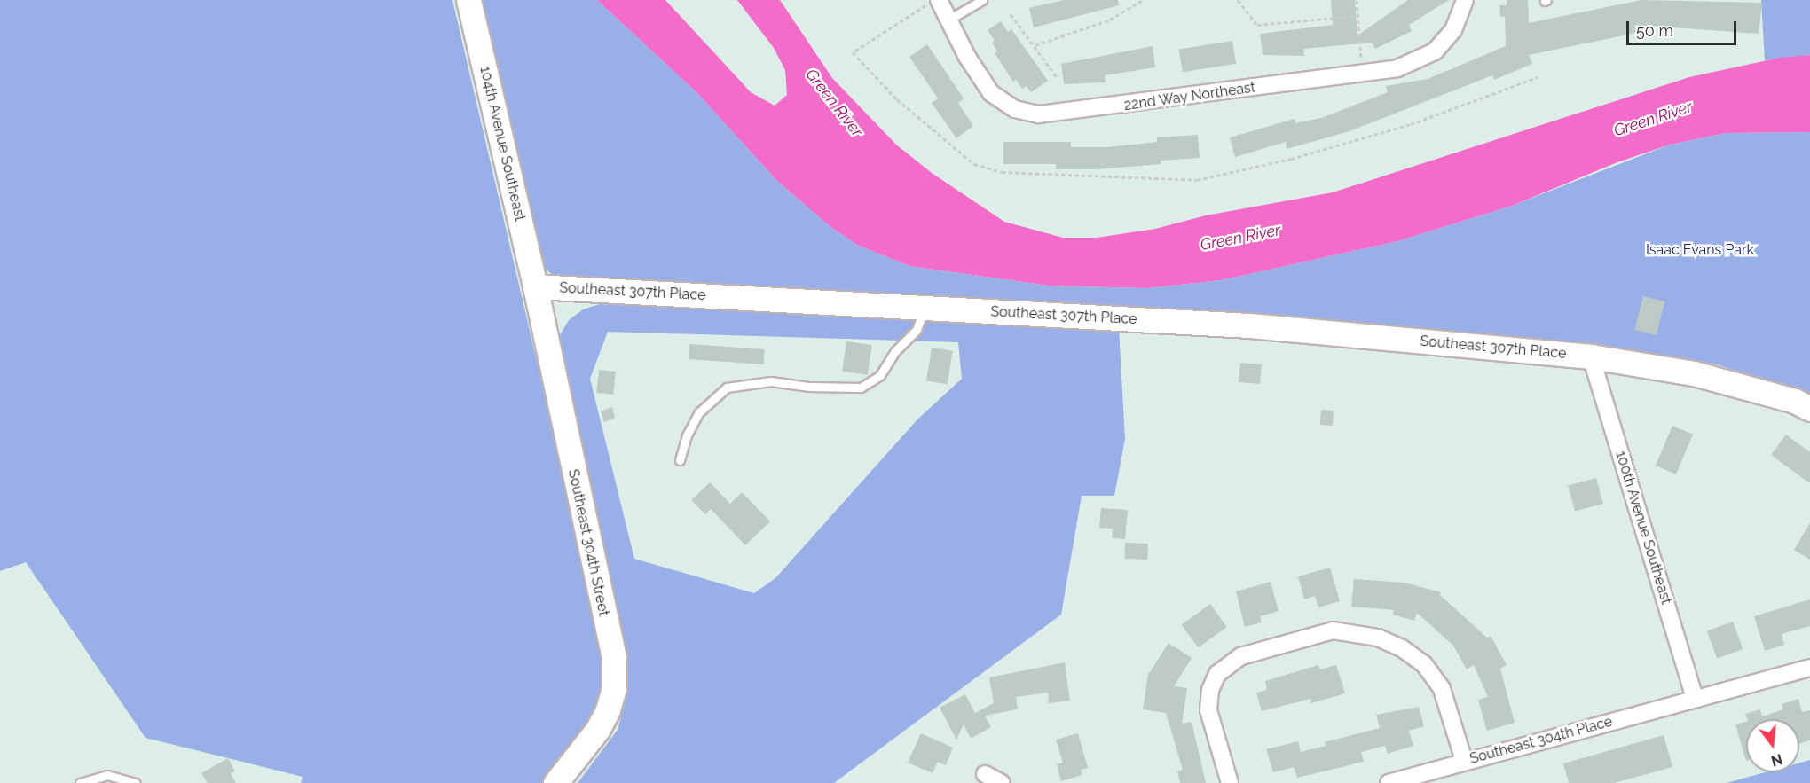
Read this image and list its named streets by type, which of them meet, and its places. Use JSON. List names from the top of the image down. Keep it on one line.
{"streets":{"street":["22nd Way Northeast","104th Avenue Southeast","Southeast 307th Place","100th Avenue Southeast","Southeast 304th Street","Southeast 304th Place"]},"crossings":[["104th Avenue Southeast","Southeast 307th Place"],["104th Avenue Southeast","Southeast 304th Street"],["Southeast 307th Place","100th Avenue Southeast"],["Southeast 307th Place","Southeast 304th Street"],["100th Avenue Southeast","Southeast 304th Place"]],"water":["Green River"],"parks":["Isaac Evans Park"],"scale_bar":"50 m","north":"bottom"}
